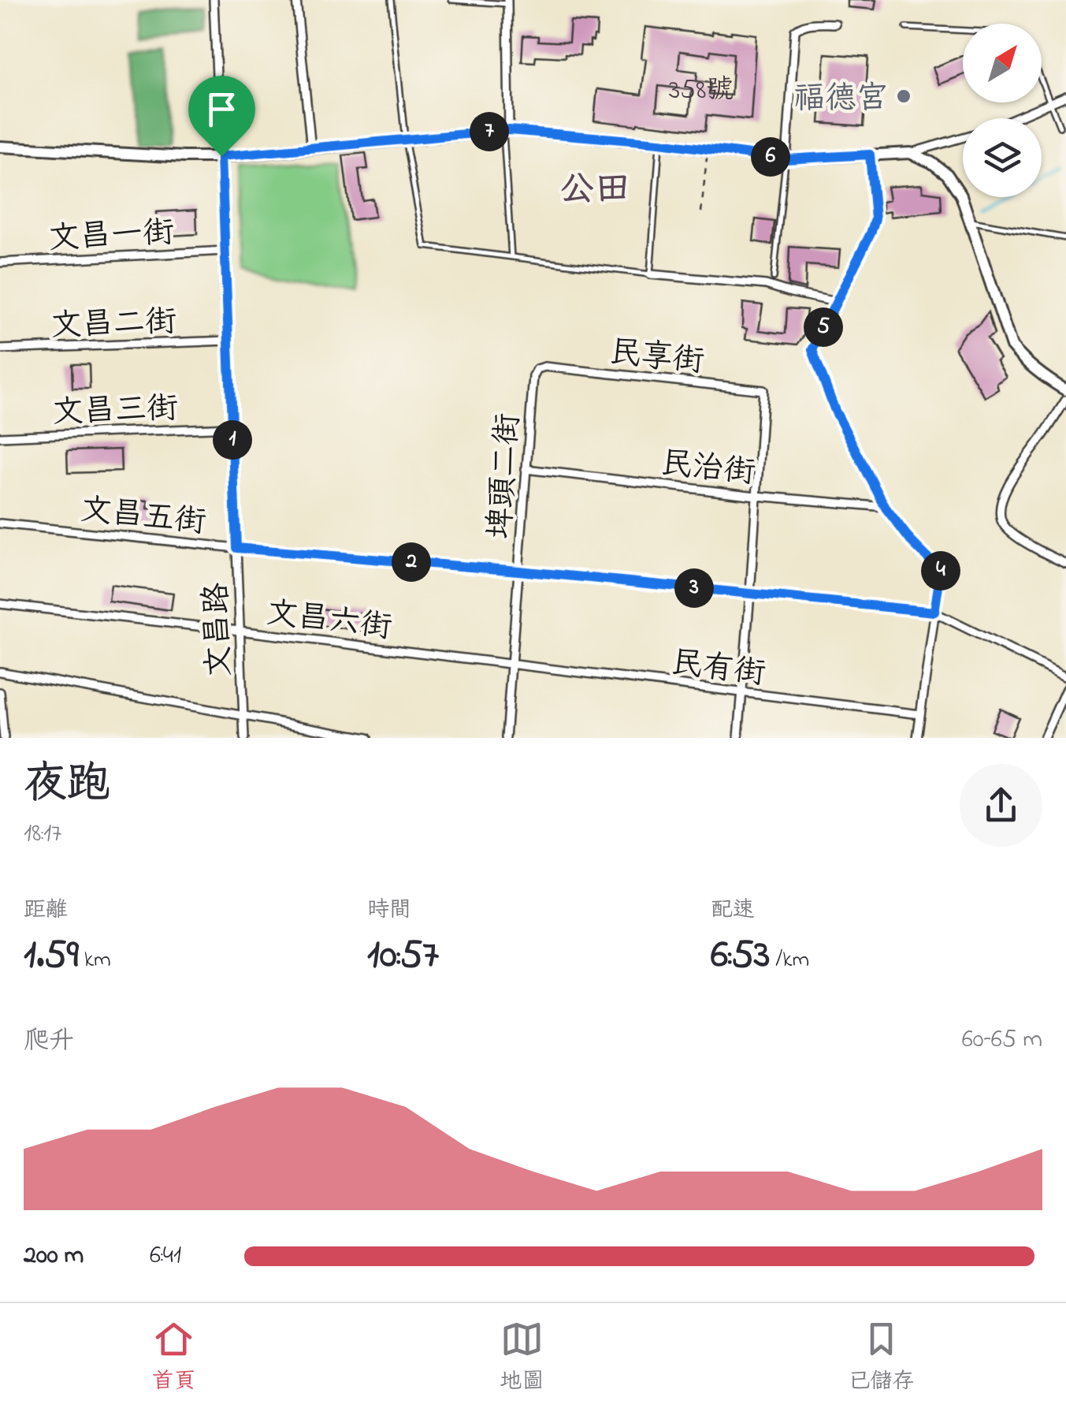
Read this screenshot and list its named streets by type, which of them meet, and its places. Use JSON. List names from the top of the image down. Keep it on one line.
{"streets":{"street":["文昌一街","文昌二街","民享街","文昌三街","民治街","埤頭二街","文昌五街","文昌六街","文昌路","民有街"]},"crossings":[["文昌一街","文昌路"],["文昌二街","文昌路"],["民享街","民治街"],["民享街","埤頭二街"],["文昌三街","文昌路"],["民治街","埤頭二街"],["埤頭二街","文昌五街"],["埤頭二街","文昌六街"],["埤頭二街","民有街"],["文昌五街","文昌路"],["文昌六街","文昌路"],["文昌六街","民有街"]],"districts":["公田"],"places":["福德宮"],"house_numbers":["358號"],"north":"top right","page":{"pins":["7","6","5","1","2","4","3"],"heading":["夜跑","18:17"],"stats":[["距離","1.59 km"],["時間","10:57"],["配速","6:53 /km"]],"chart":["爬升","60–65 m"],"list":[{"name":"200 m","note":"6:41"}],"tabs":["首頁","地圖","已儲存"]}}
